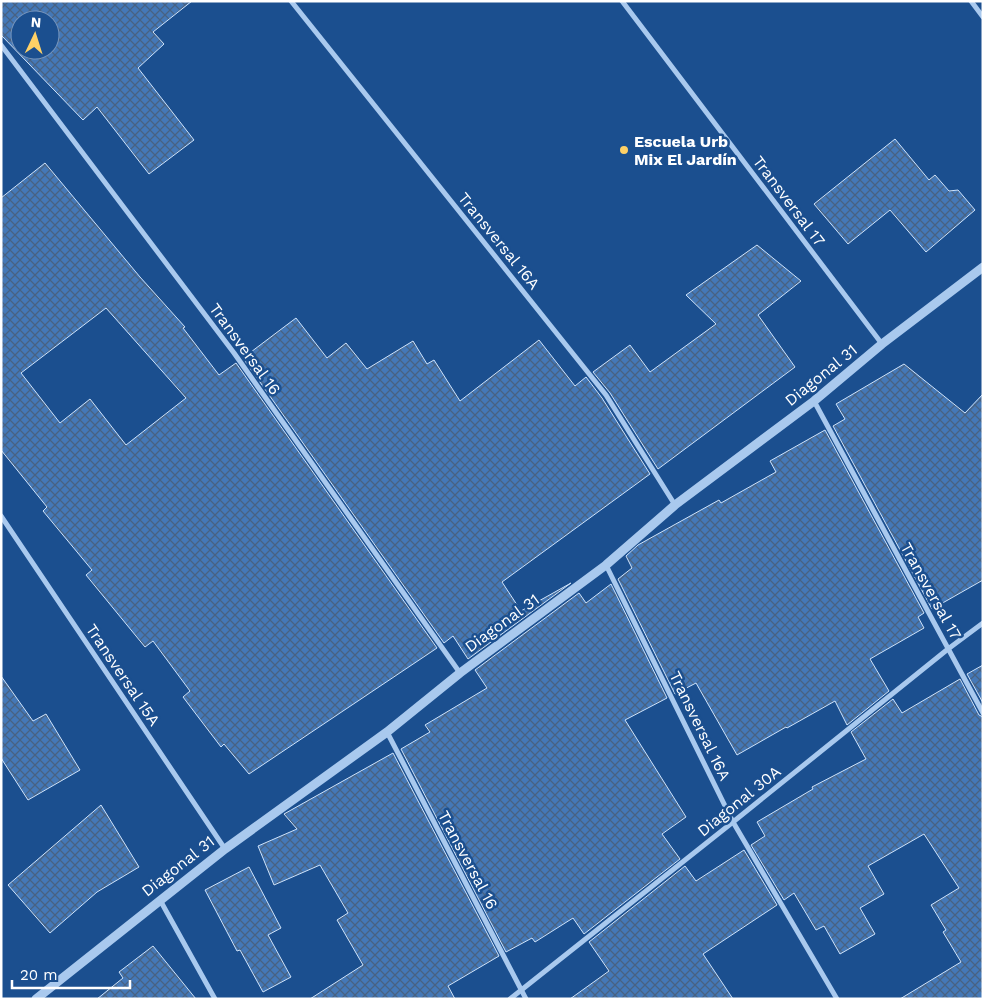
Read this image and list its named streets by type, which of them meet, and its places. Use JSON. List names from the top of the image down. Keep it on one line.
{"streets":{"street":["Transversal 17","Transversal 16A","Transversal 16","Diagonal 31","Transversal 15A","Diagonal 30A"]},"crossings":[["Transversal 17","Diagonal 31"],["Transversal 17","Diagonal 30A"],["Transversal 16A","Diagonal 31"],["Transversal 16A","Diagonal 30A"],["Transversal 16","Diagonal 31"],["Transversal 16","Diagonal 30A"],["Diagonal 31","Transversal 15A"]],"places":["Escuela Urb Mix El Jardín"],"scale_bar":"20 m","north":"top"}
